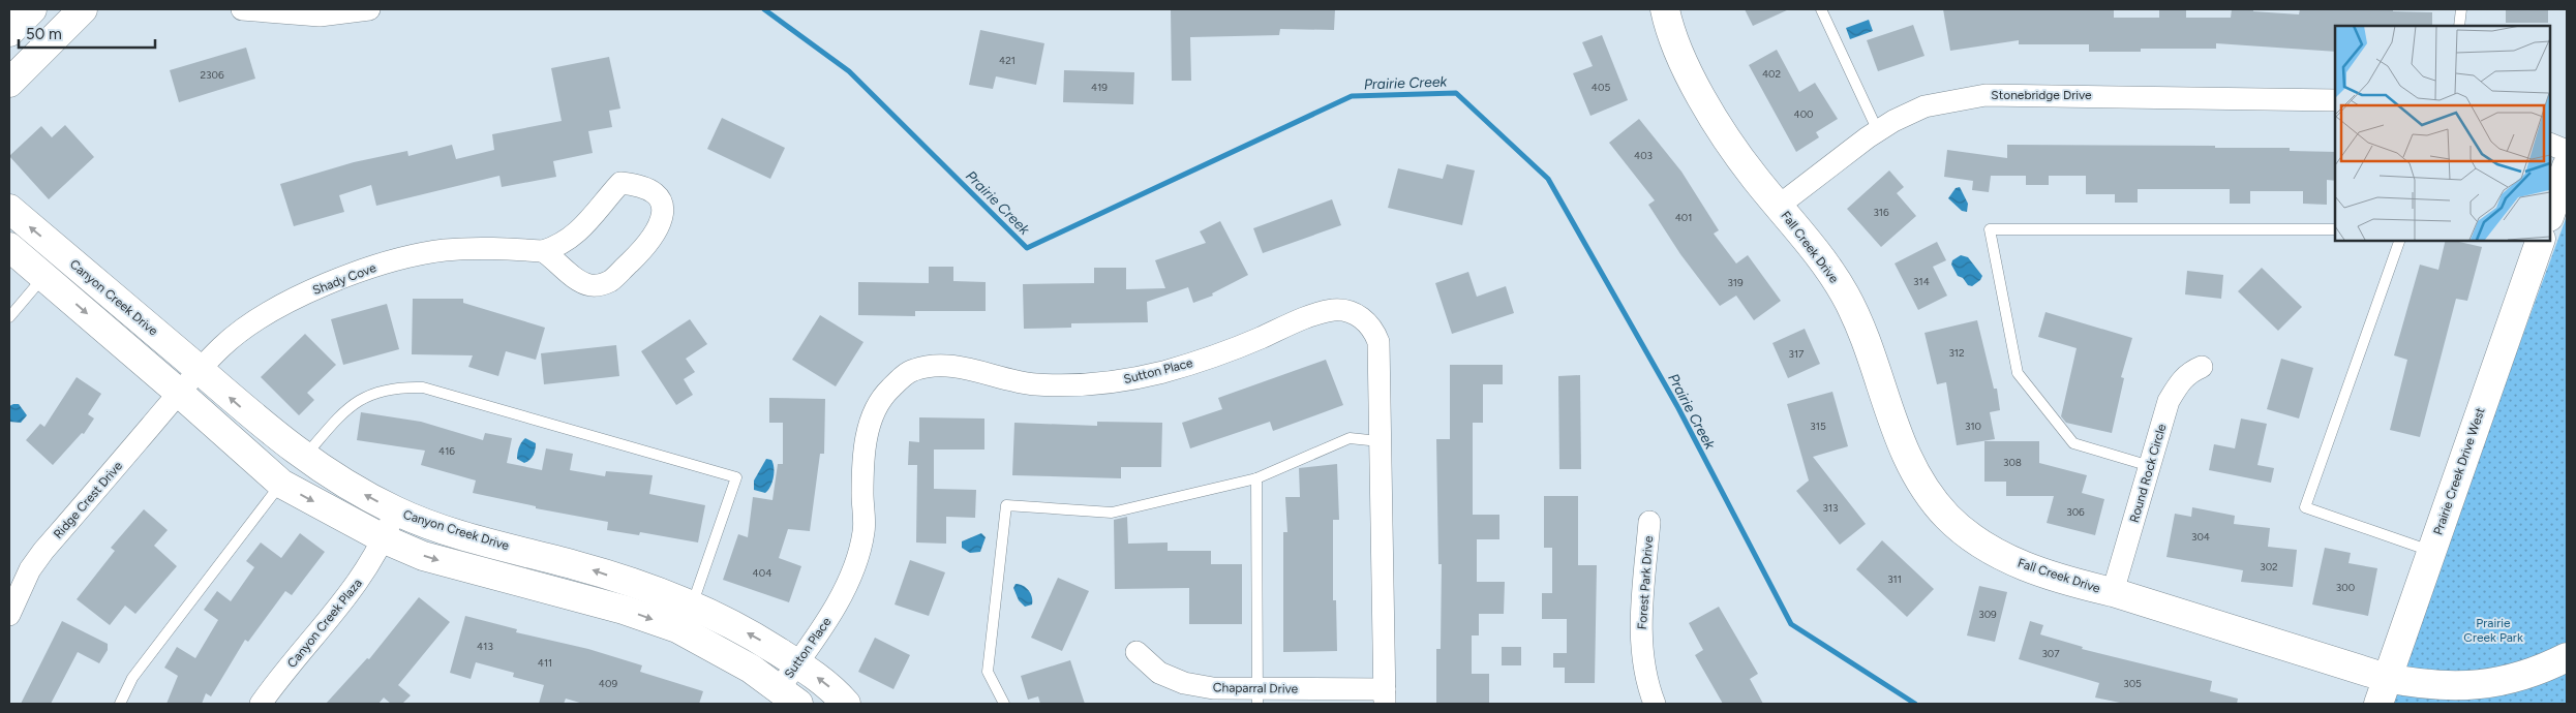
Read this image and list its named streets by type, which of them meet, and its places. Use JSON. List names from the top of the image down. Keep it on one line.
{"streets":{"street":["Stonebridge Drive","Fall Creek Drive","Shady Cove","Canyon Creek Drive","Sutton Place","Prairie Creek Drive West","Round Rock Circle","Ridge Crest Drive","Forest Park Drive","Canyon Creek Plaza","Chaparral Drive"]},"crossings":[["Stonebridge Drive","Fall Creek Drive"],["Fall Creek Drive","Prairie Creek Drive West"],["Fall Creek Drive","Round Rock Circle"],["Shady Cove","Canyon Creek Drive"],["Shady Cove","Ridge Crest Drive"],["Canyon Creek Drive","Sutton Place"],["Canyon Creek Drive","Ridge Crest Drive"],["Canyon Creek Drive","Canyon Creek Plaza"],["Sutton Place","Chaparral Drive"]],"water":["Prairie Creek"],"parks":["Prairie Creek Park"],"house_numbers":["421","402","2306","419","405","400","403","316","401","314","319","312","317","315","310","416","308","313","306","304","302","404","311","300","309","413","307","411","409","305"],"scale_bar":"50 m"}
